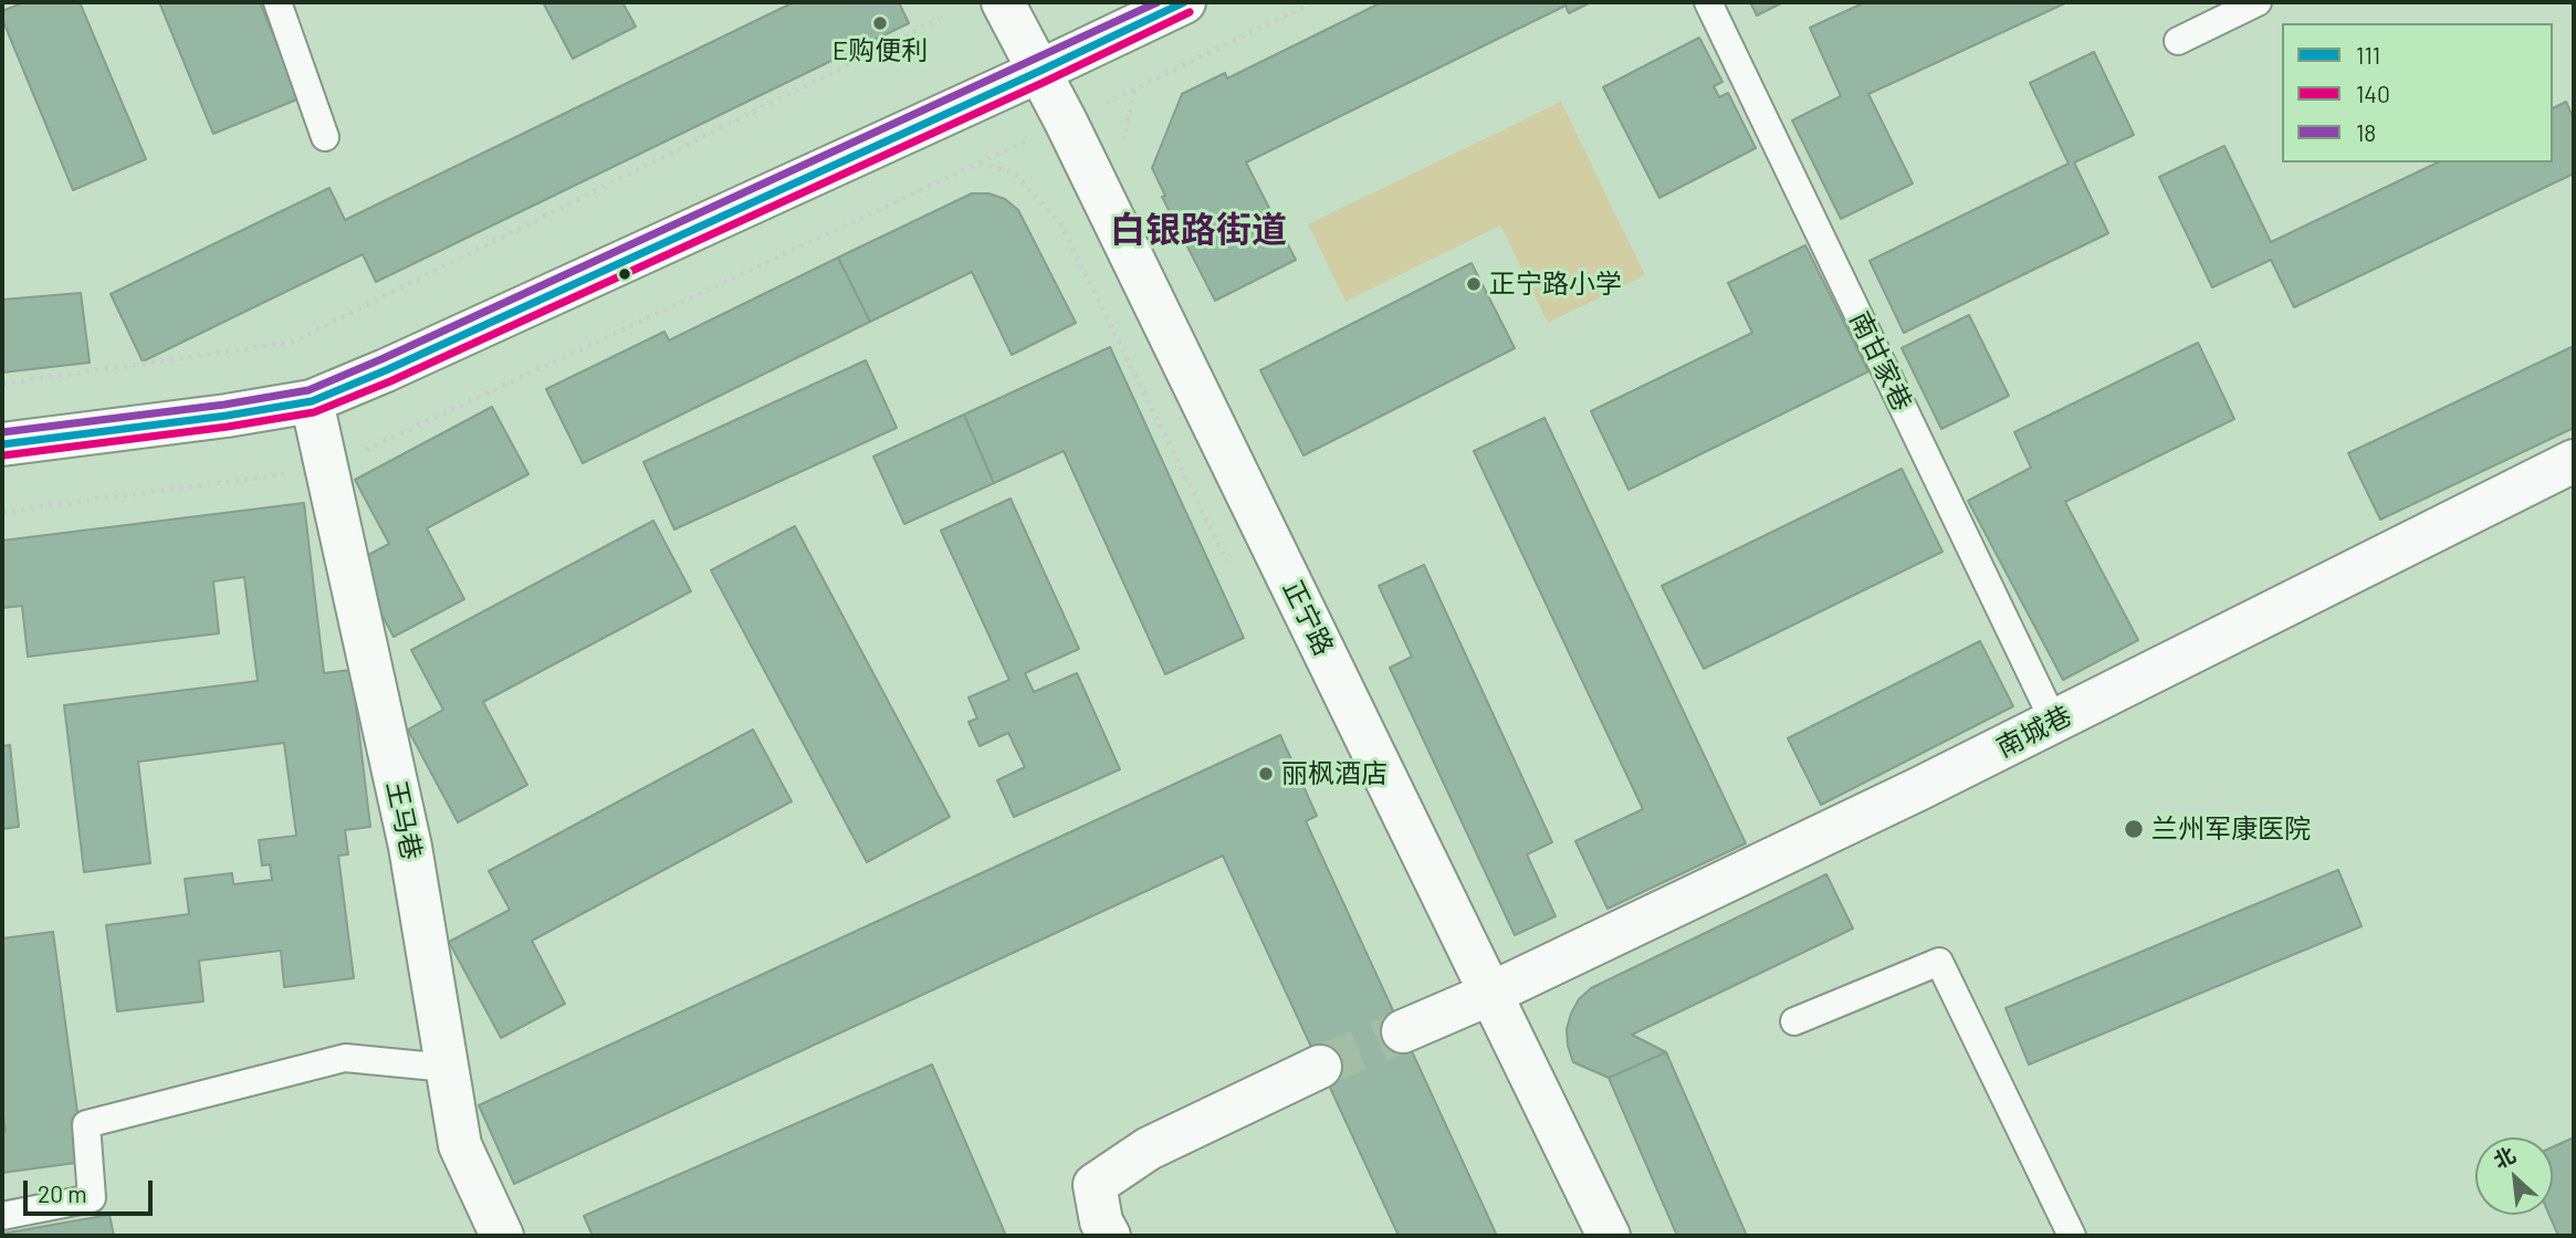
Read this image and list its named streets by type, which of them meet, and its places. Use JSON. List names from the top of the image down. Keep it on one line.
{"streets":{"street":["正宁路","南城巷","王马巷"],"lane":["南甘家巷"]},"crossings":[["南甘家巷","南城巷"],["正宁路","南城巷"]],"districts":["白银路街道"],"places":["E购便利","正宁路小学","丽枫酒店","兰州军康医院"],"lines":["transit line 111","transit line 18","transit line 140"],"legend":["111","140","18"],"scale_bar":"20 m","north":"top left"}
